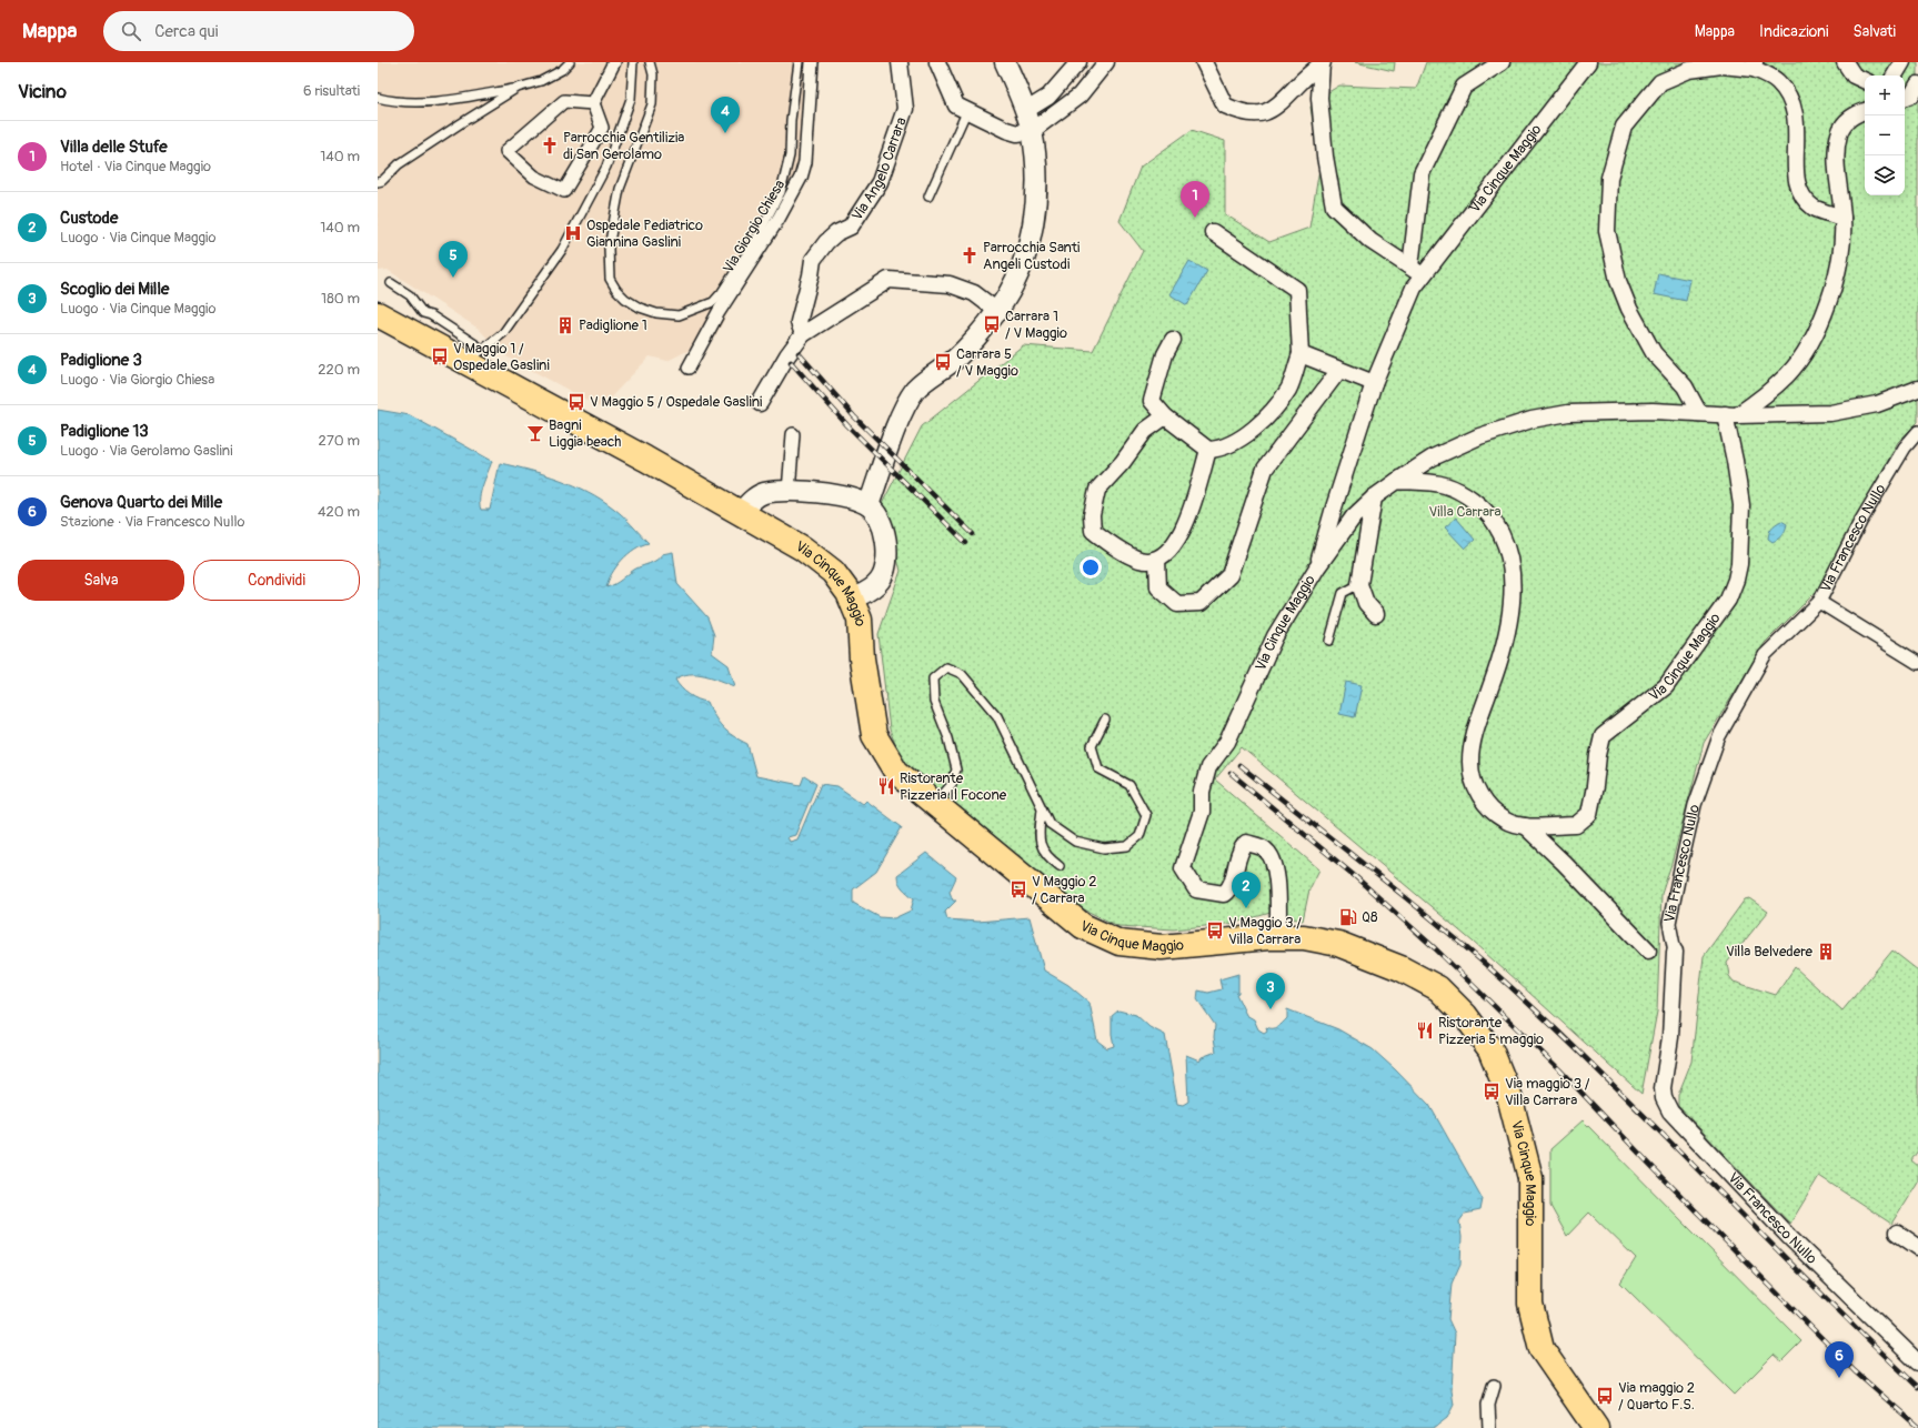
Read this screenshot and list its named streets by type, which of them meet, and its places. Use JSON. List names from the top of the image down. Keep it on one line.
{"streets":{"main road":["Via Cinque Maggio"],"street":["Via Angelo Carrara","Via Giorgio Chiesa","Via Francesco Nullo"]},"parks":["Villa Carrara"],"places":{"church":["Parrocchia Gentilizia di San Gerolamo","Parrocchia Santi Angeli Custodi"],"hospital":["Ospedale Pediatrico Giannina Gaslini"],"bus stop":["Carrara 1 / V Maggio","V Maggio 1 / Ospedale Gaslini","Carrara 5 / V Maggio","V Maggio 5 / Ospedale Gaslini","V Maggio 2 / Carrara","V Maggio 3 / Villa Carrara","Via maggio 3 / Villa Carrara","Via maggio 2 / Quarto F.S."],"building":["Padiglione 1","Villa Belvedere"],"bar":["Bagni Liggia beach"],"restaurant":["Ristorante Pizzeria Il Focone","Ristorante Pizzeria 5 maggio"],"fuel station":["Q8"]},"page":{"header":"Mappa","search":"Cerca qui","nav":["Mappa","Indicazioni","Salvati"],"heading":["Vicino","6 risultati"],"map_buttons":["+","−"],"pins":["4","1","5","2","3","6"],"list":[{"mark":"1","name":"Villa delle Stufe","note":"Hotel · Via Cinque Maggio","value":"140 m"},{"mark":"2","name":"Custode","note":"Luogo · Via Cinque Maggio","value":"140 m"},{"mark":"3","name":"Scoglio dei Mille","note":"Luogo · Via Cinque Maggio","value":"180 m"},{"mark":"4","name":"Padiglione 3","note":"Luogo · Via Giorgio Chiesa","value":"220 m"},{"mark":"5","name":"Padiglione 13","note":"Luogo · Via Gerolamo Gaslini","value":"270 m"},{"mark":"6","name":"Genova Quarto dei Mille","note":"Stazione · Via Francesco Nullo","value":"420 m"}],"buttons":["Salva","Condividi"]}}
